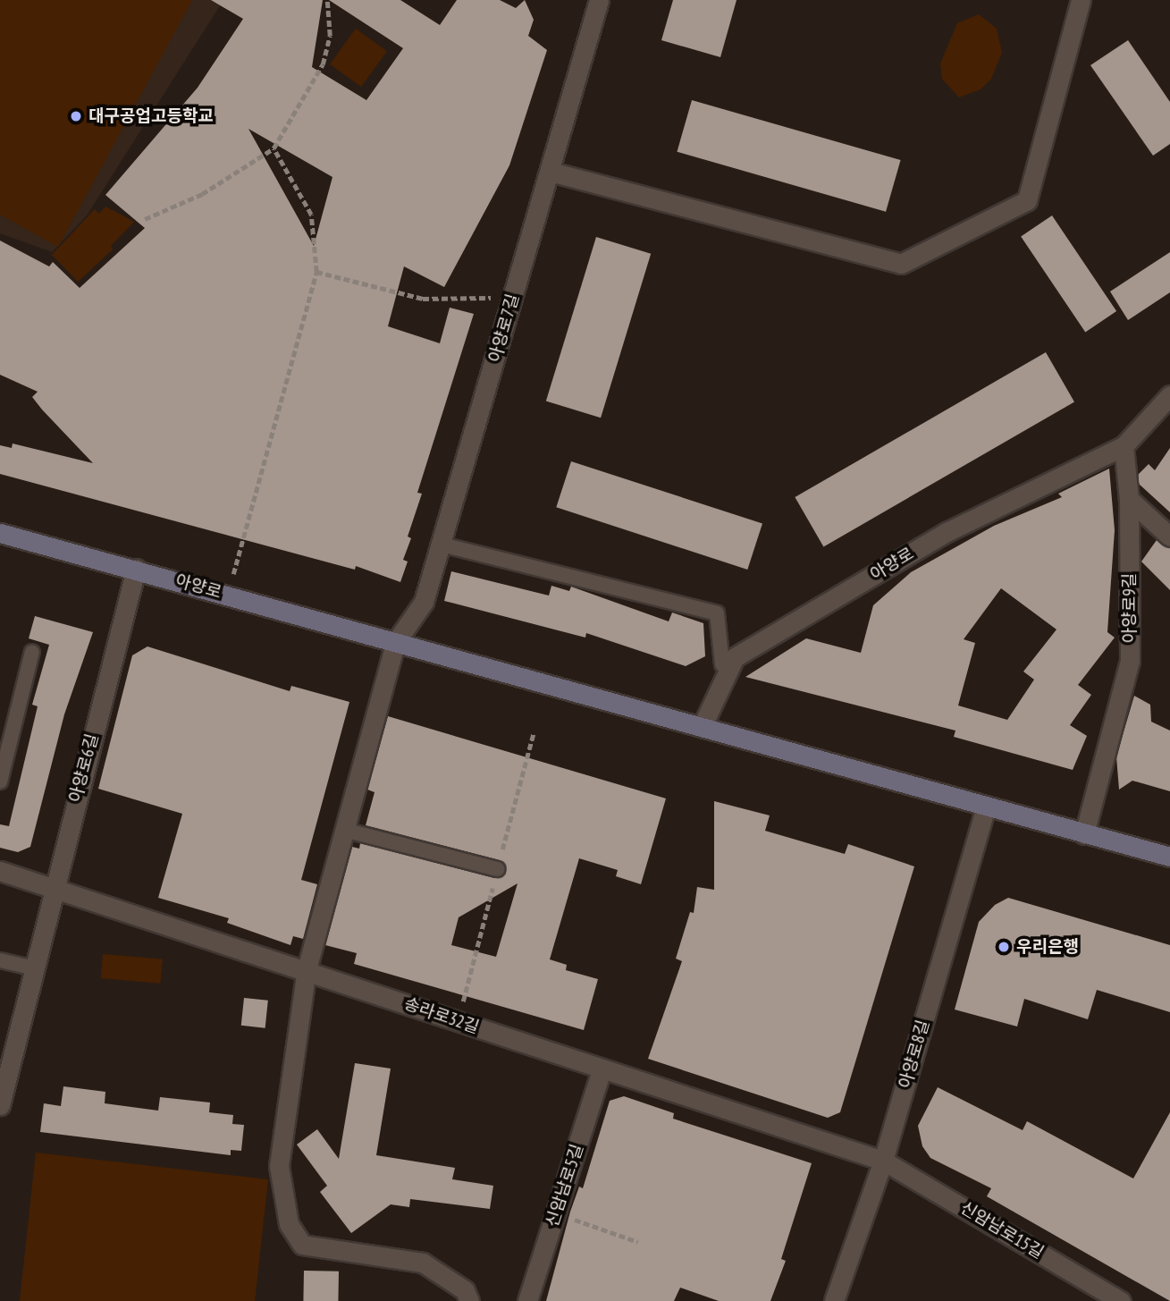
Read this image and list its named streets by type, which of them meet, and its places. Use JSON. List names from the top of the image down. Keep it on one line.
{"streets":{"main road":["아양로"],"street":["아양로7길","아양로9길","아양로6길","송라로32길","아양로8길","신암남로5길","신암남로15길"]},"crossings":[["아양로7길","아양로"],["아양로","아양로9길"],["아양로","아양로6길"],["아양로","아양로8길"],["아양로6길","송라로32길"],["송라로32길","아양로8길"],["송라로32길","신암남로5길"],["송라로32길","신암남로15길"],["아양로8길","신암남로15길"]],"places":["대구공업고등학교","우리은행"]}
